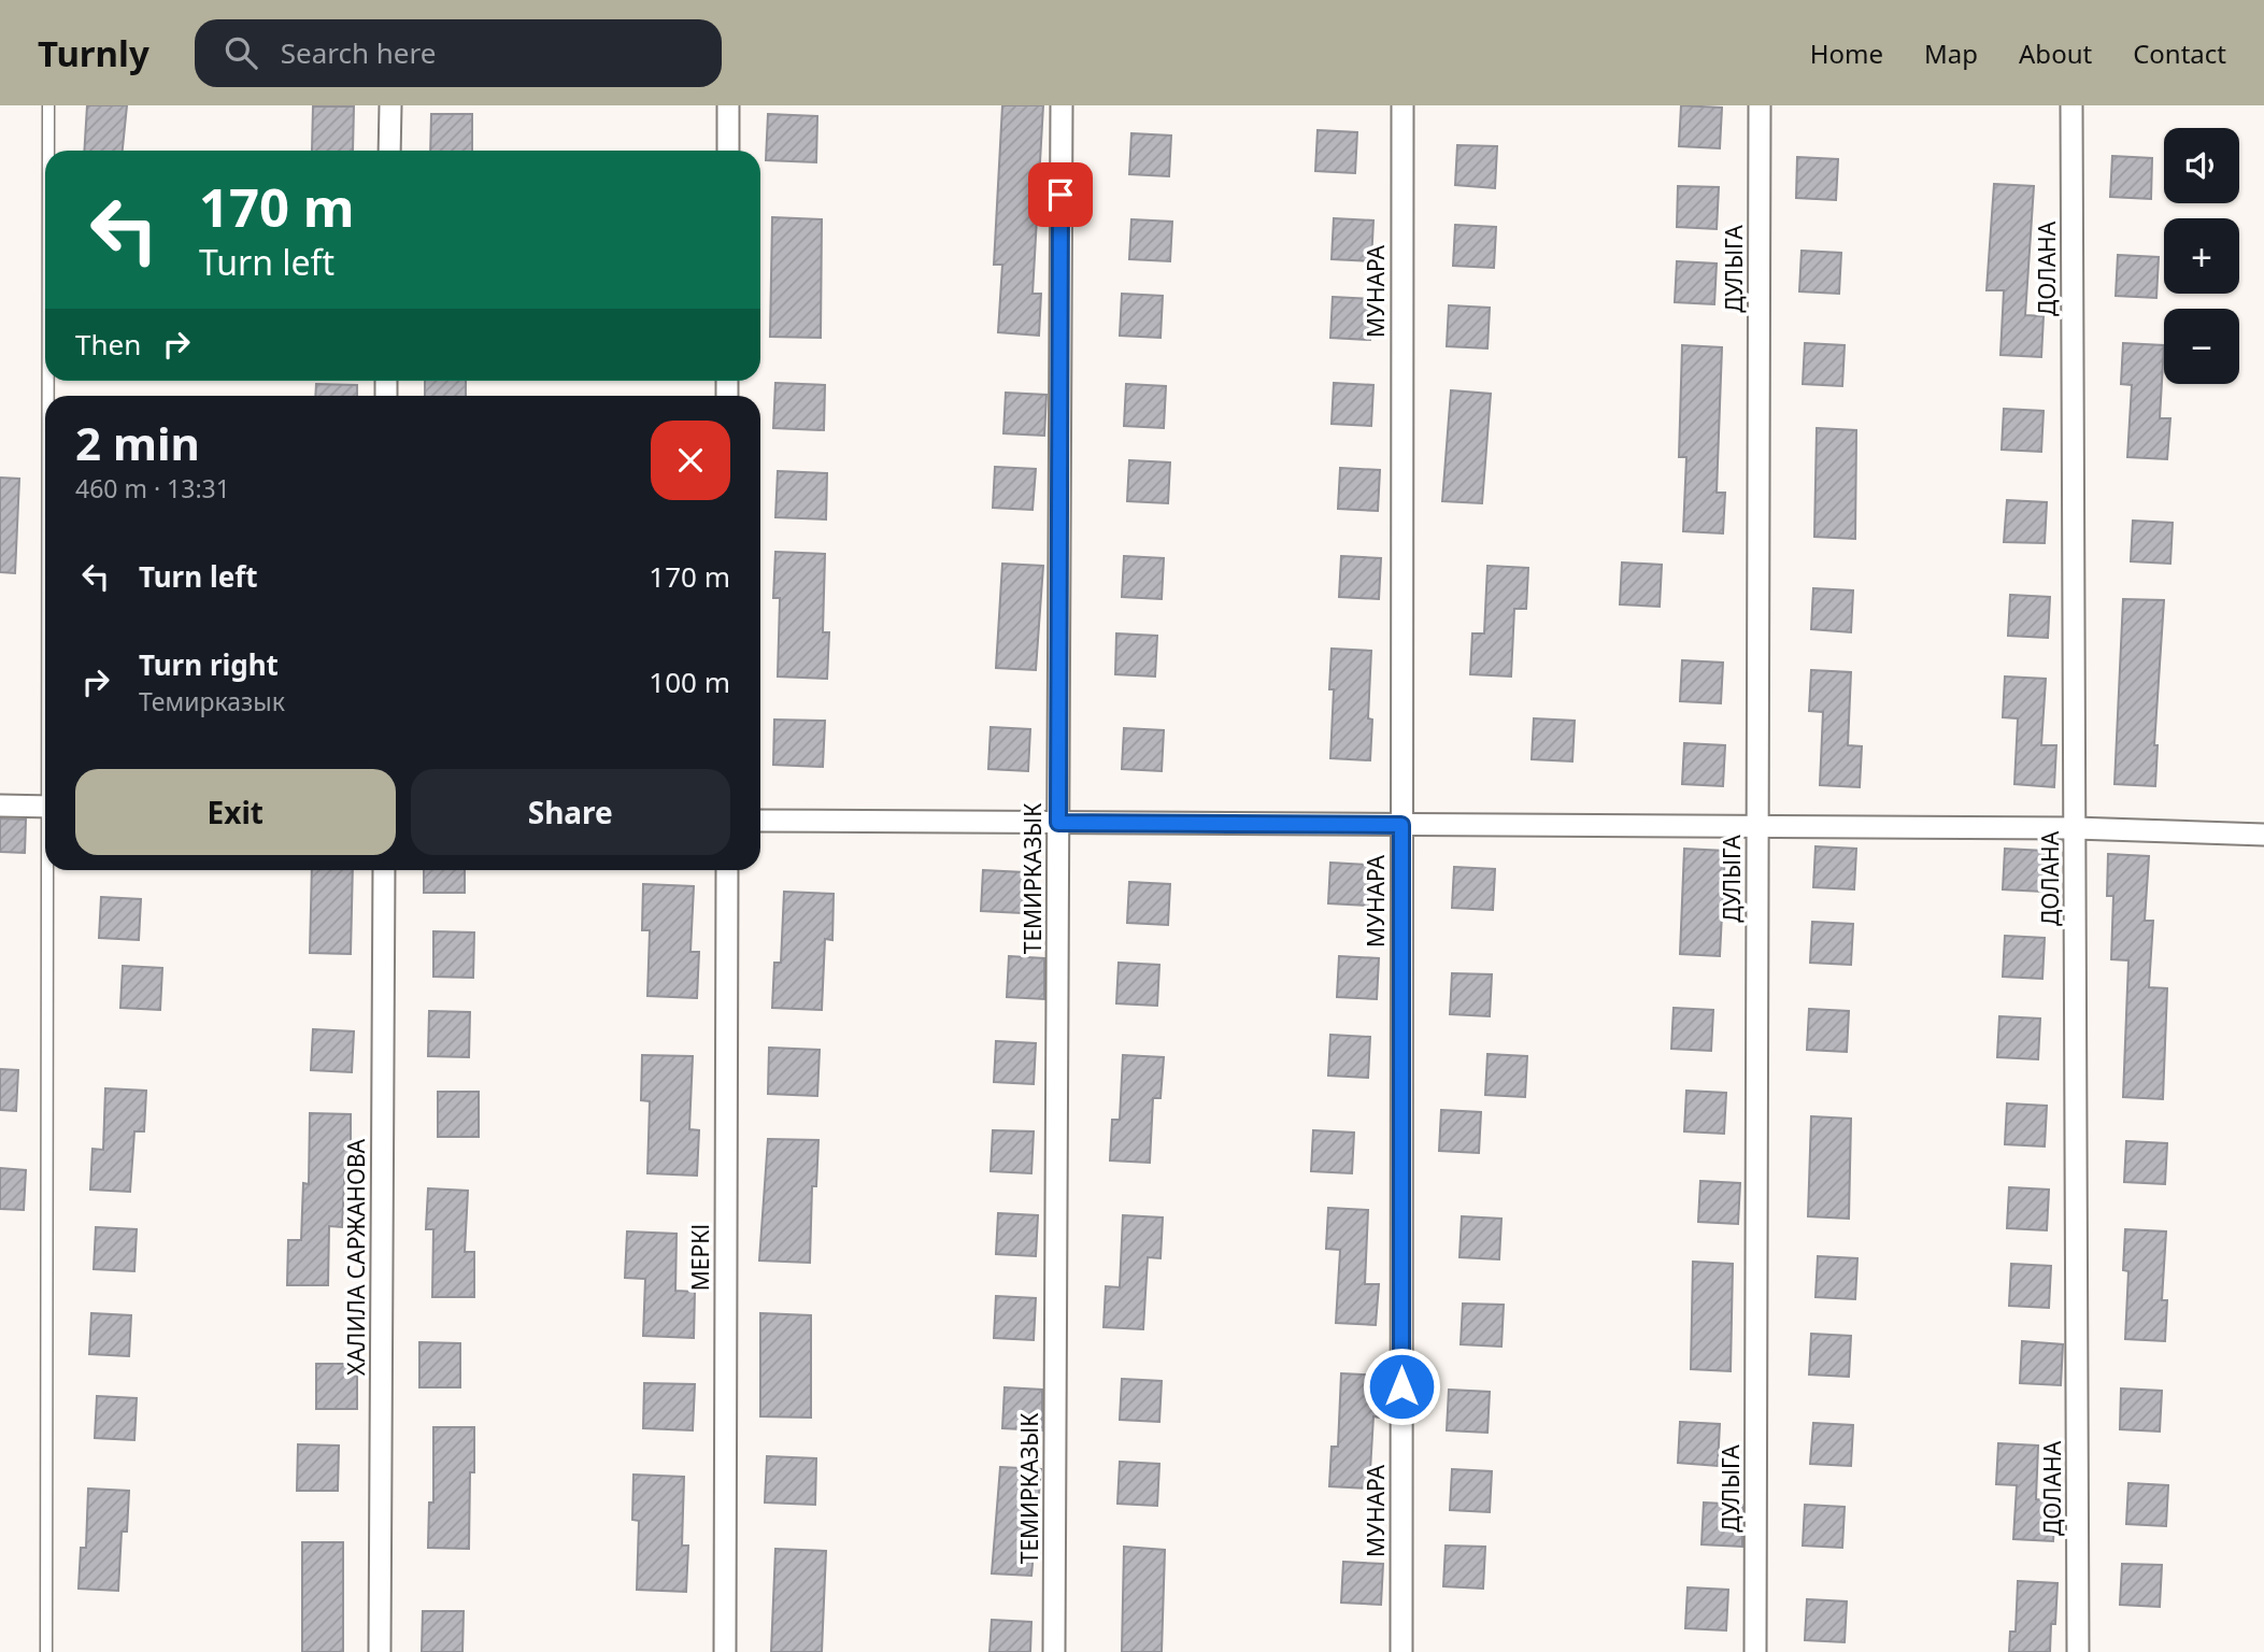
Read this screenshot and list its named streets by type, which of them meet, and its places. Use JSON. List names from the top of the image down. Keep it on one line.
{"streets":{"street":["ДУЛЫГА","ДОЛАНА","МУНАРА","ТЕМИРКАЗЫК","ХАЛИЛА САРЖАНОВА","МЕРКІ"]},"page":{"header":"Turnly","search":"Search here","nav":["Home","Map","About","Contact"],"map_buttons":["+","−"],"turn":["170 m","Turn left"],"then":"Then","heading":["2 min","460 m · 13:31"],"list":[{"name":"Turn left","value":"170 m"},{"name":"Turn right","note":"Темирказык","value":"100 m"}],"buttons":["Exit","Share"]}}
